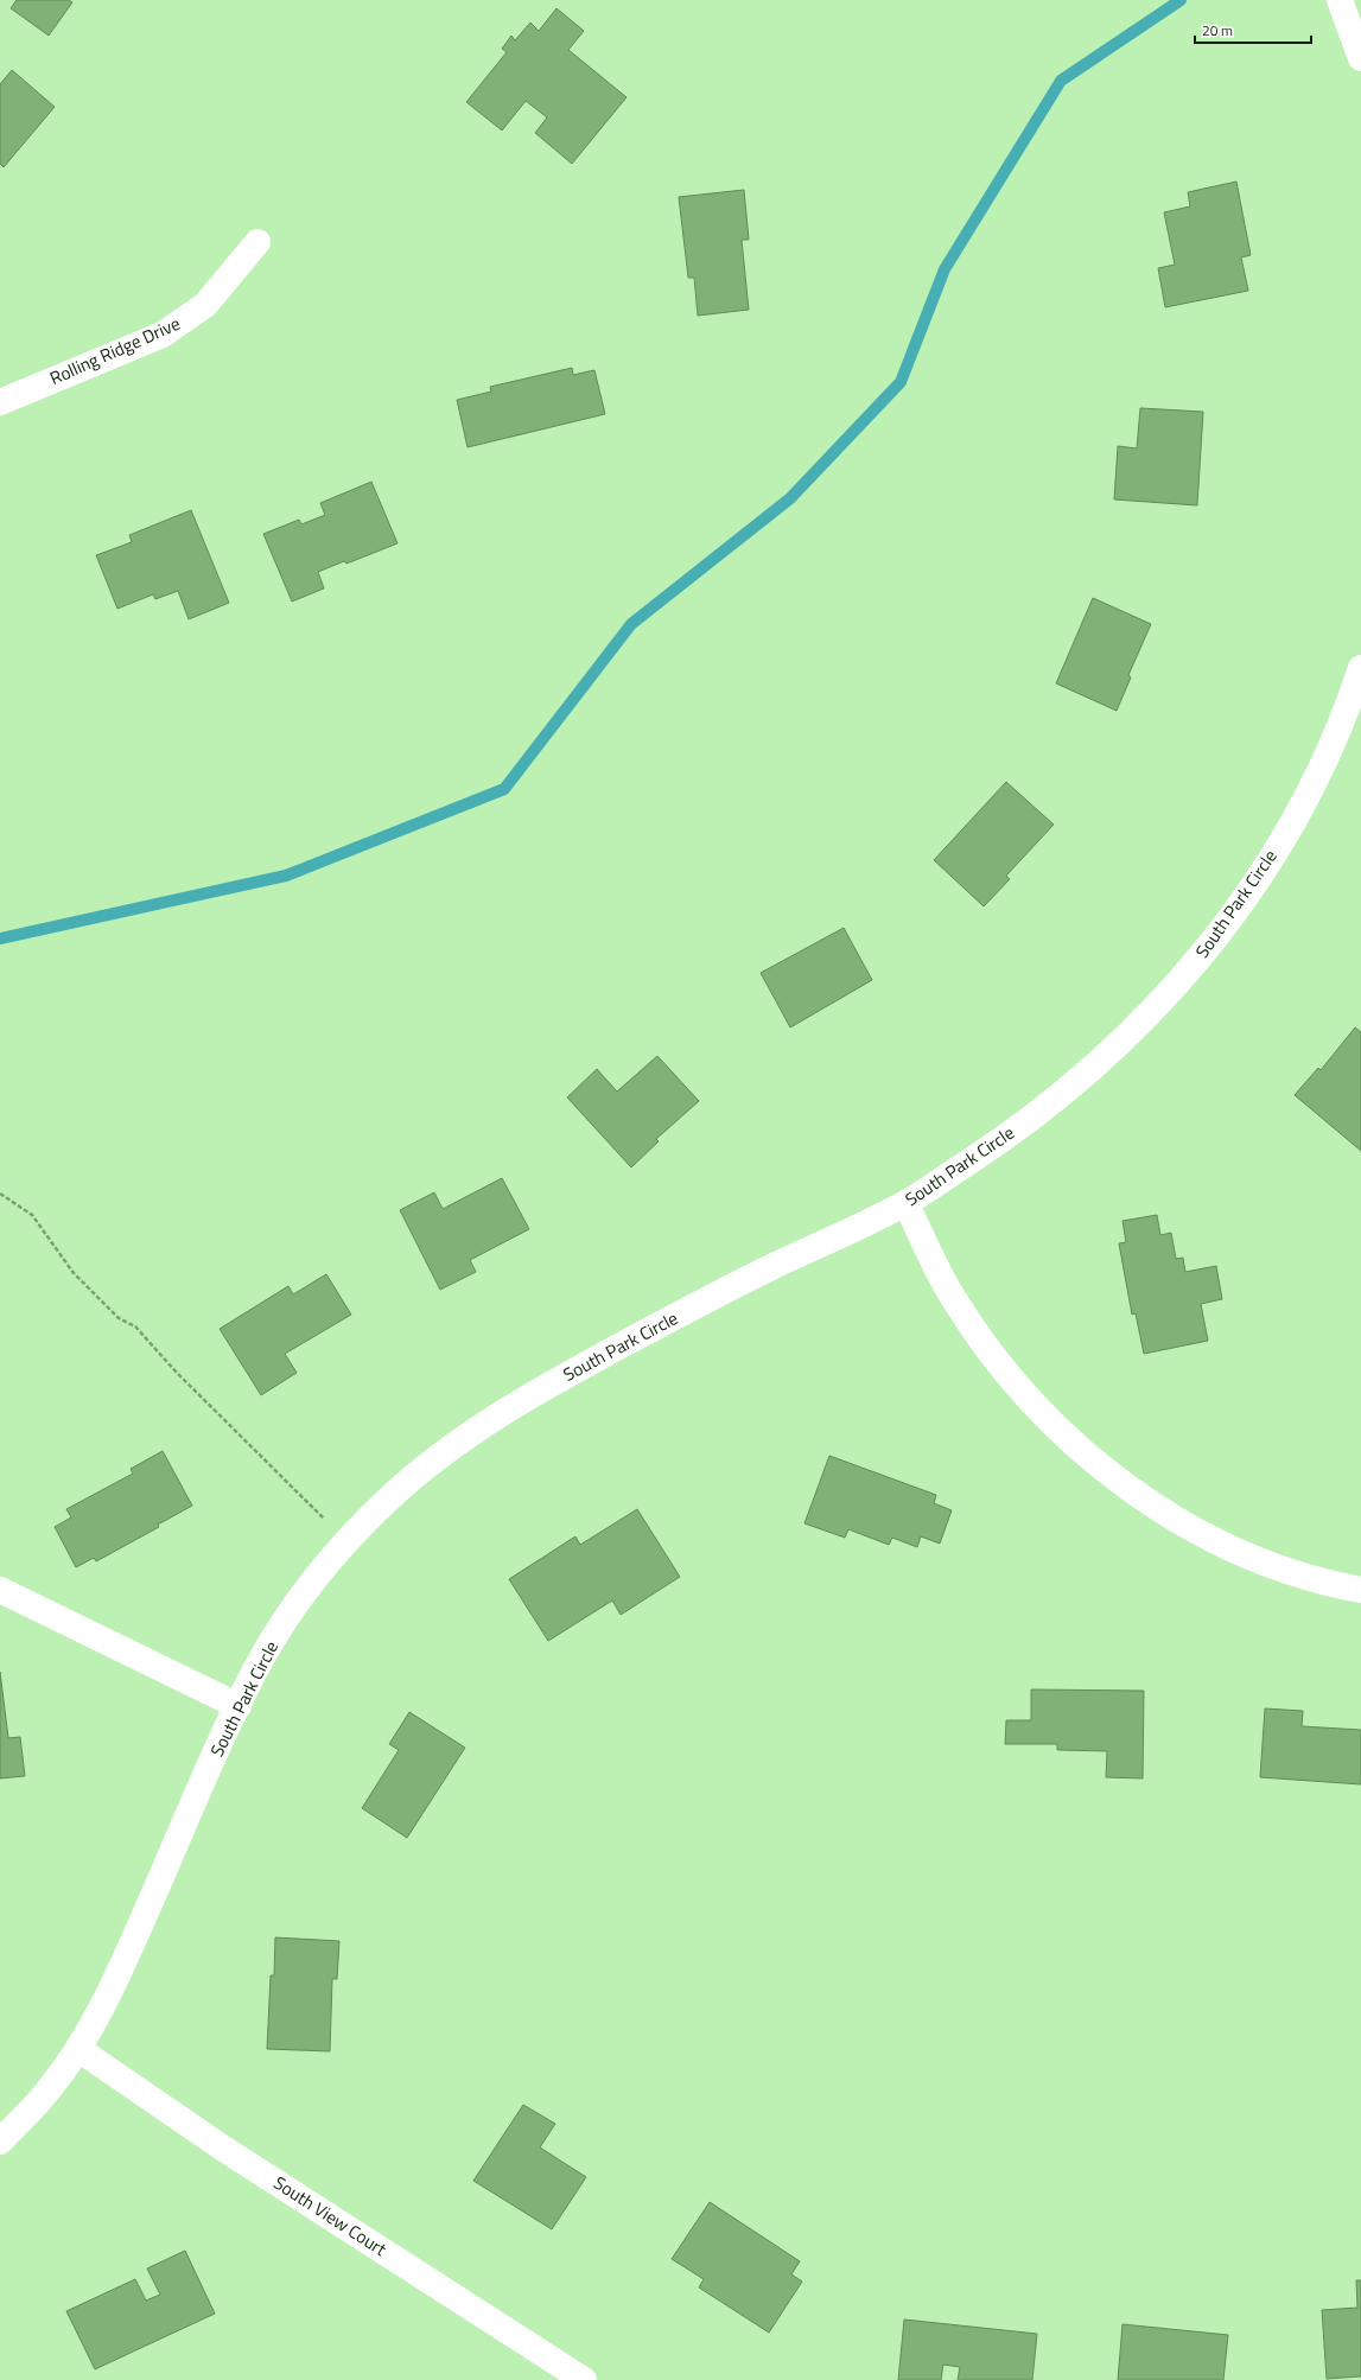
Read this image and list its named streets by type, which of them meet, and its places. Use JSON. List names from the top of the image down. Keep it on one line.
{"streets":{"street":["Rolling Ridge Drive","South Park Circle","South View Court"]},"crossings":[["South Park Circle","South View Court"]],"scale_bar":"20 m"}
